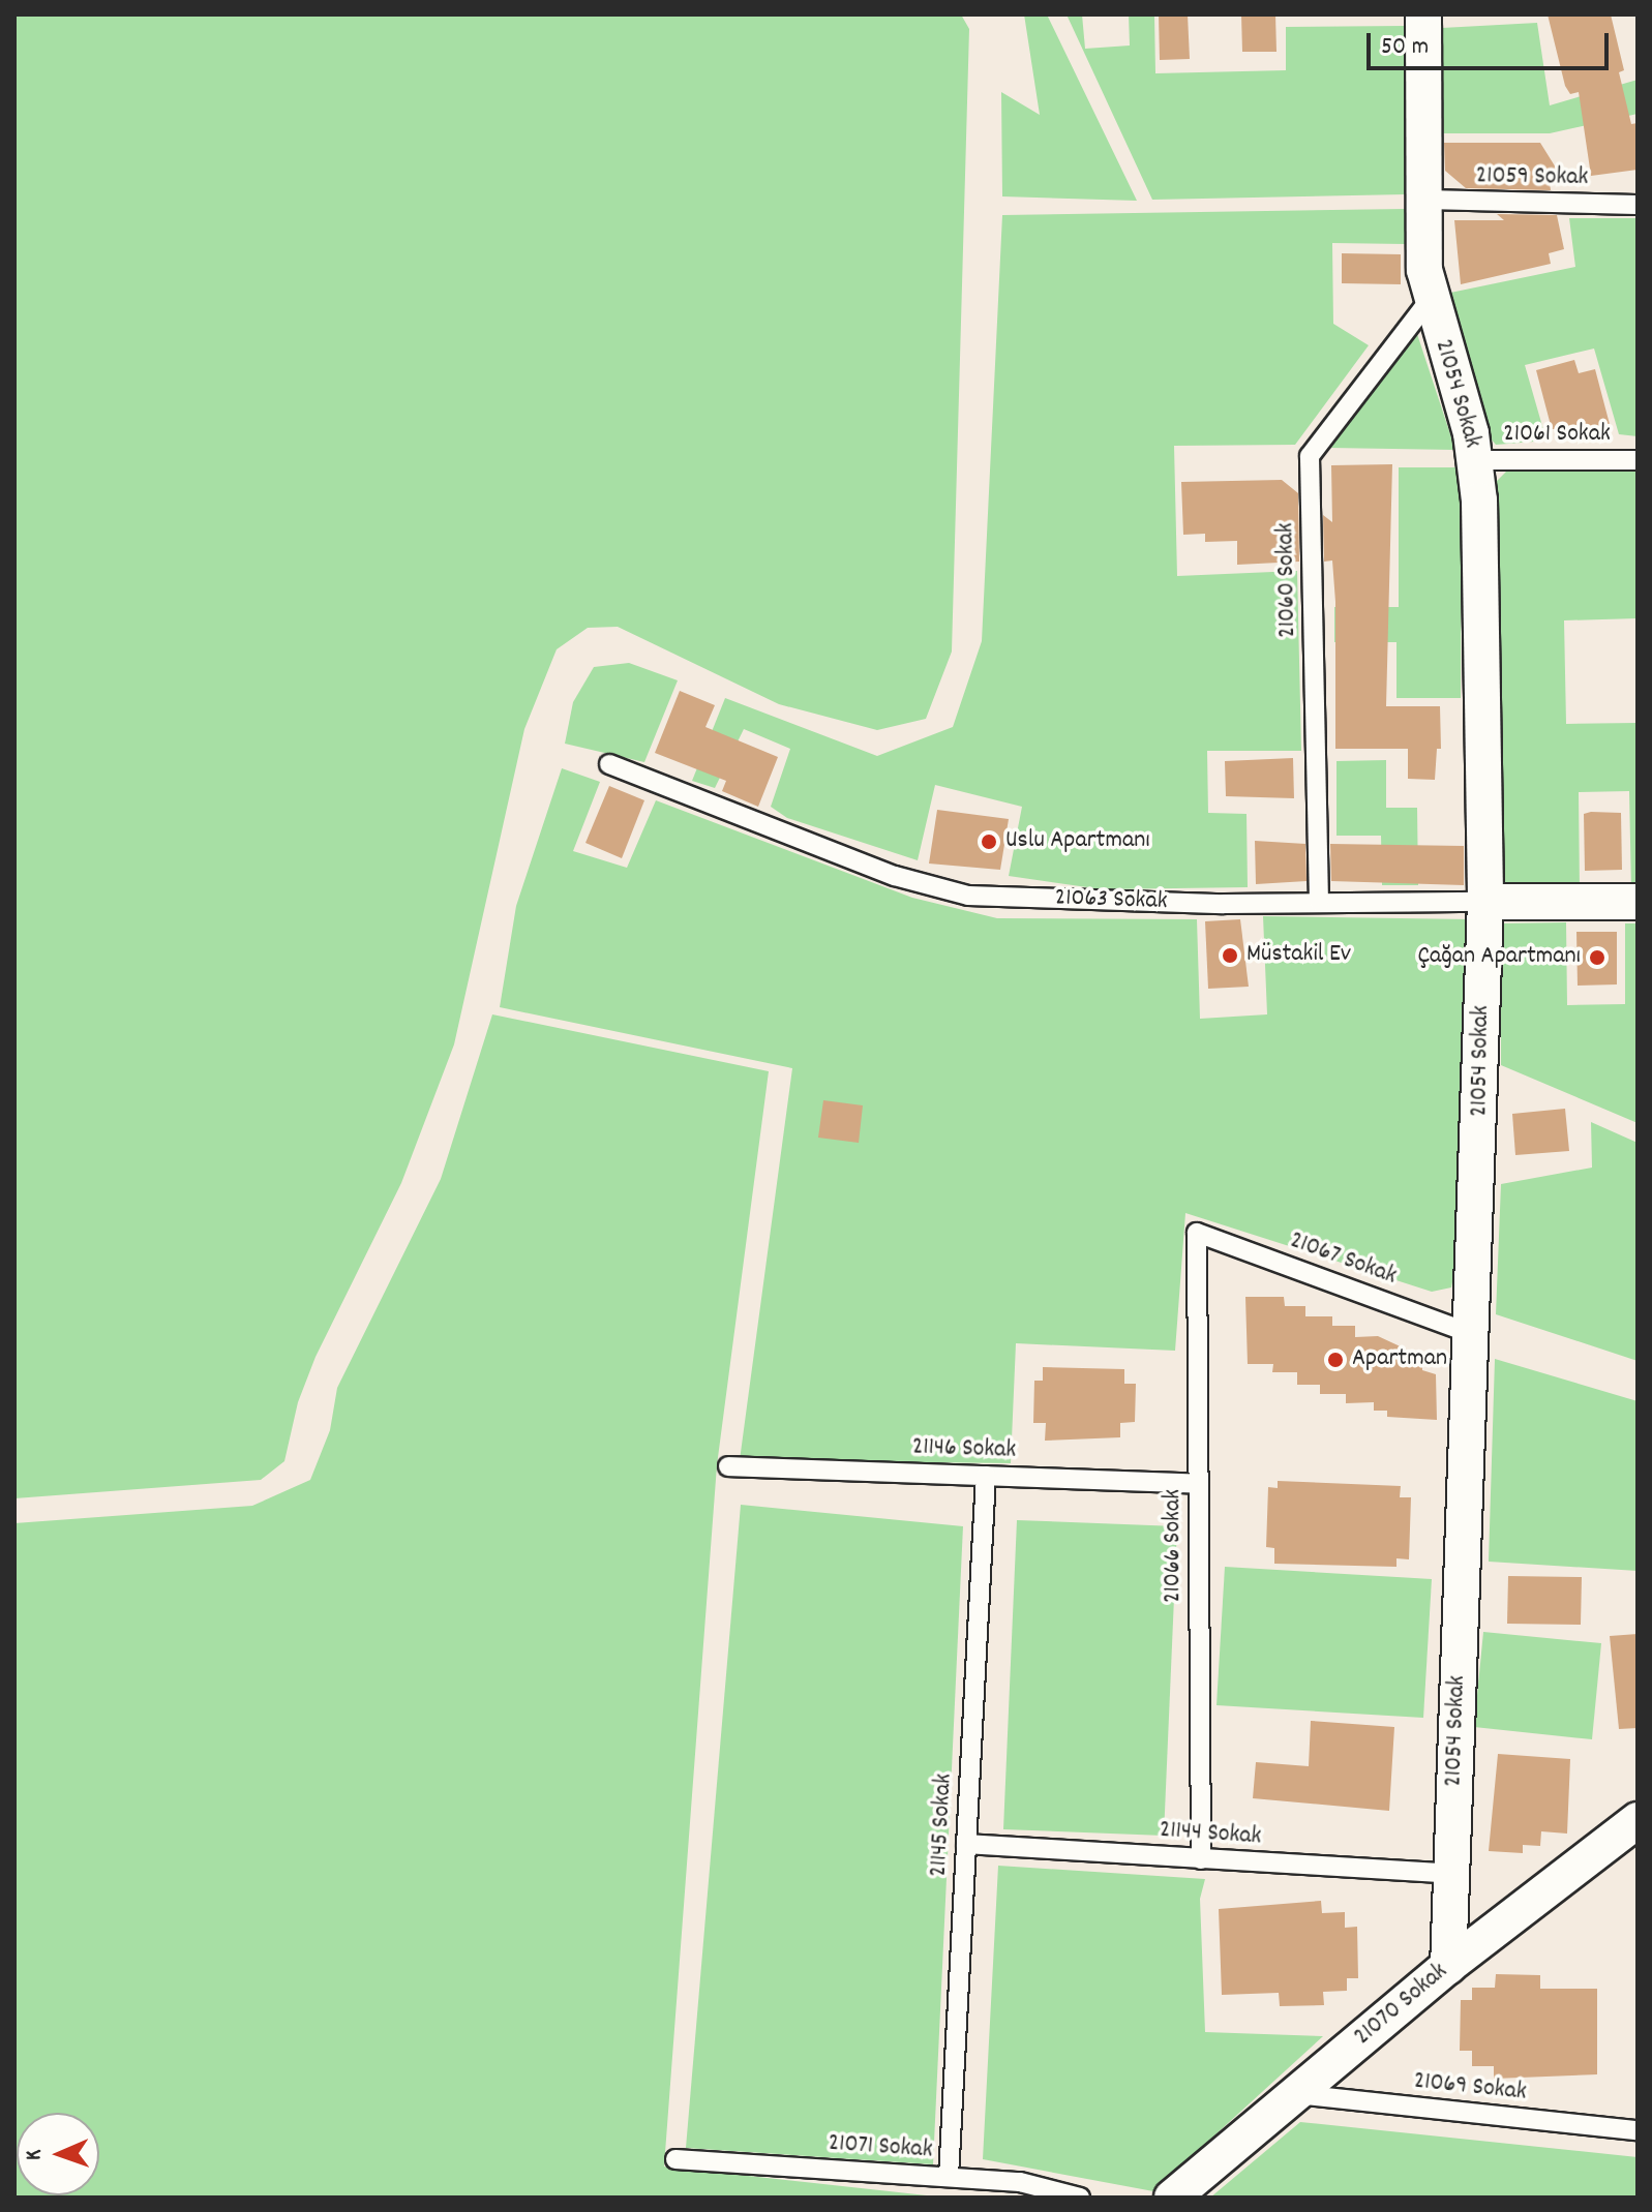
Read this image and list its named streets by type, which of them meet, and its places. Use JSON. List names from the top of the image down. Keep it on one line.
{"streets":{"street":["21054 Sokak","21063 Sokak","21070 Sokak"],"lane":["21059 Sokak","21061 Sokak","21060 Sokak","21067 Sokak","21146 Sokak","21066 Sokak","21145 Sokak","21144 Sokak","21069 Sokak","21071 Sokak"]},"crossings":[["21059 Sokak","21054 Sokak"],["21054 Sokak","21061 Sokak"],["21054 Sokak","21060 Sokak"],["21054 Sokak","21063 Sokak"],["21054 Sokak","21067 Sokak"],["21054 Sokak","21144 Sokak"],["21054 Sokak","21070 Sokak"],["21060 Sokak","21063 Sokak"],["21067 Sokak","21066 Sokak"],["21146 Sokak","21066 Sokak"],["21146 Sokak","21145 Sokak"],["21066 Sokak","21144 Sokak"],["21145 Sokak","21144 Sokak"],["21145 Sokak","21071 Sokak"],["21070 Sokak","21069 Sokak"]],"places":["Uslu Apartmanı","Müstakil Ev","Çağan Apartmanı","Apartman"],"scale_bar":"50 m","north":"left"}
